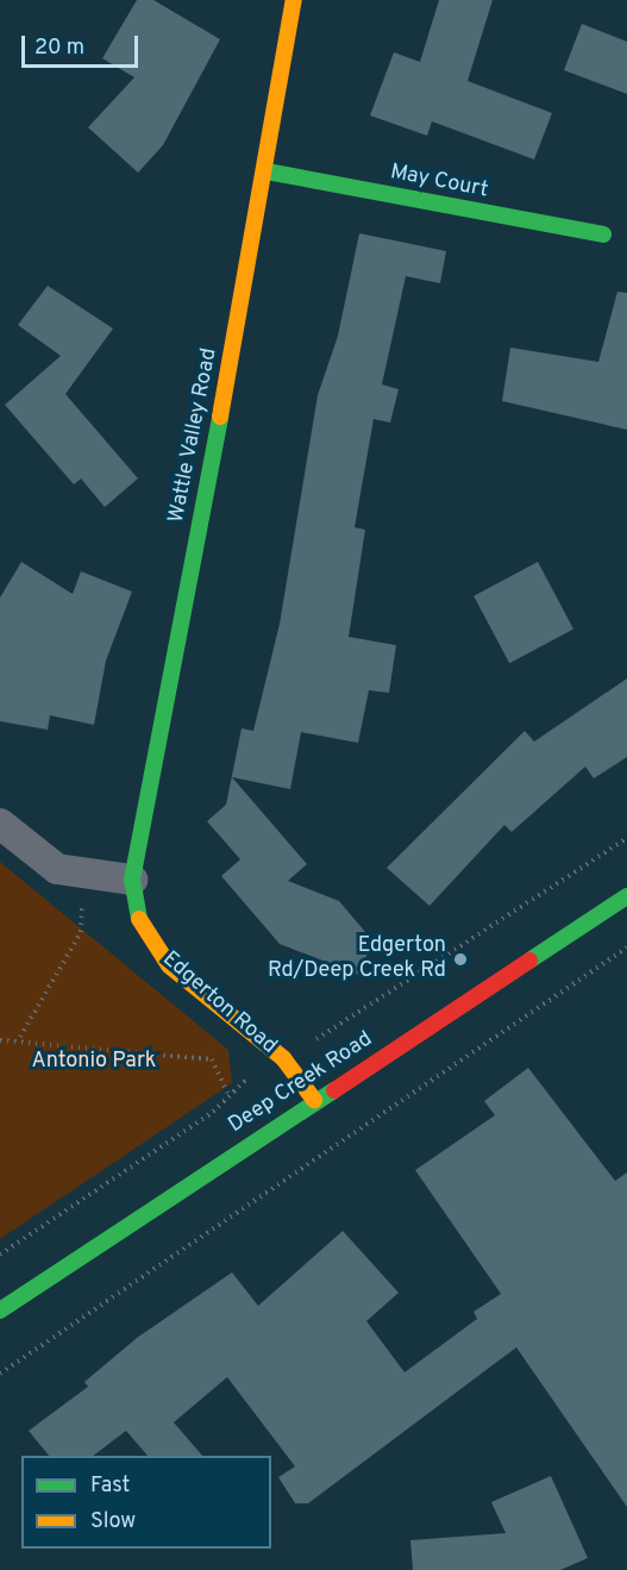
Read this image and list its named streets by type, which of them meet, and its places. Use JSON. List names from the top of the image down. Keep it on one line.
{"streets":{"street":["May Court","Wattle Valley Road","Edgerton Road","Deep Creek Road"]},"crossings":[["May Court","Wattle Valley Road"],["Wattle Valley Road","Edgerton Road"],["Edgerton Road","Deep Creek Road"]],"parks":["Antonio Park"],"places":["Edgerton Rd/Deep Creek Rd"],"legend":["Fast","Slow"],"scale_bar":"20 m"}
